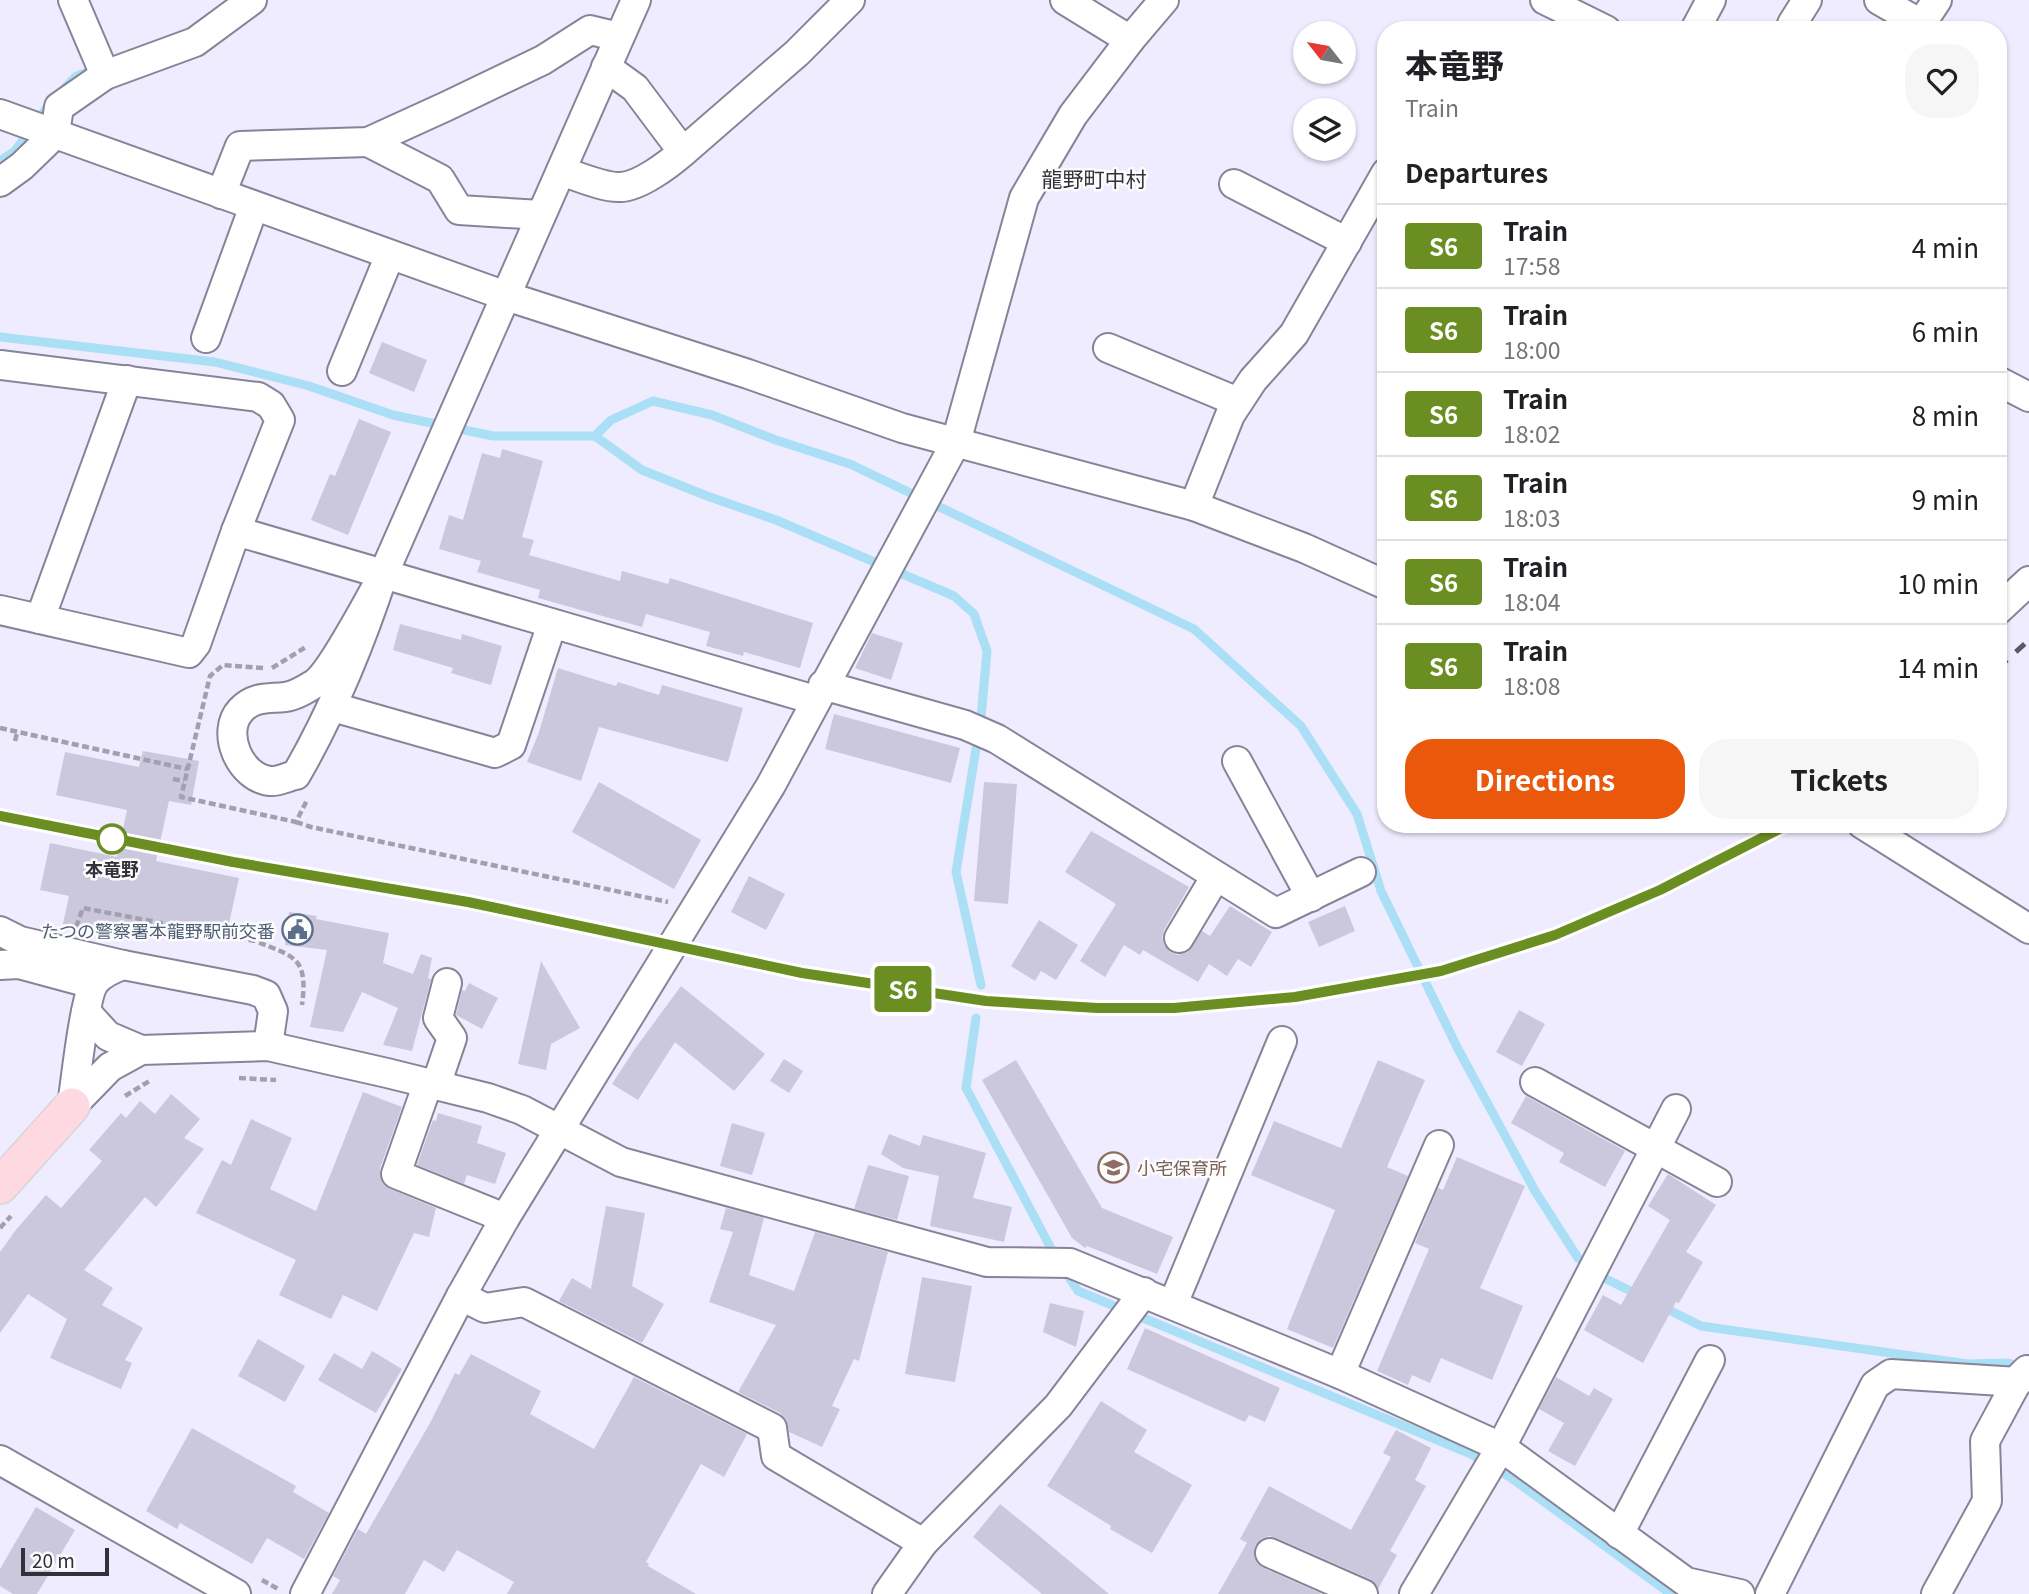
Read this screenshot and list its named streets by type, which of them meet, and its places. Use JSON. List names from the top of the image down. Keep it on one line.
{"districts":["龍野町中村"],"places":{"other":["本竜野"],"public building":["たつの警察署本龍野駅前交番"],"school or university":["小宅保育所"]},"scale_bar":"20 m","north":"top left","page":{"on_map":"S6","heading":[["本竜野","Train"],"Departures"],"list":[{"mark":"S6","name":"Train","note":"17:58","value":"4 min"},{"mark":"S6","name":"Train","note":"18:00","value":"6 min"},{"mark":"S6","name":"Train","note":"18:02","value":"8 min"},{"mark":"S6","name":"Train","note":"18:03","value":"9 min"},{"mark":"S6","name":"Train","note":"18:04","value":"10 min"},{"mark":"S6","name":"Train","note":"18:08","value":"14 min"}],"buttons":["Directions","Tickets"],"scale":"20 m"}}
